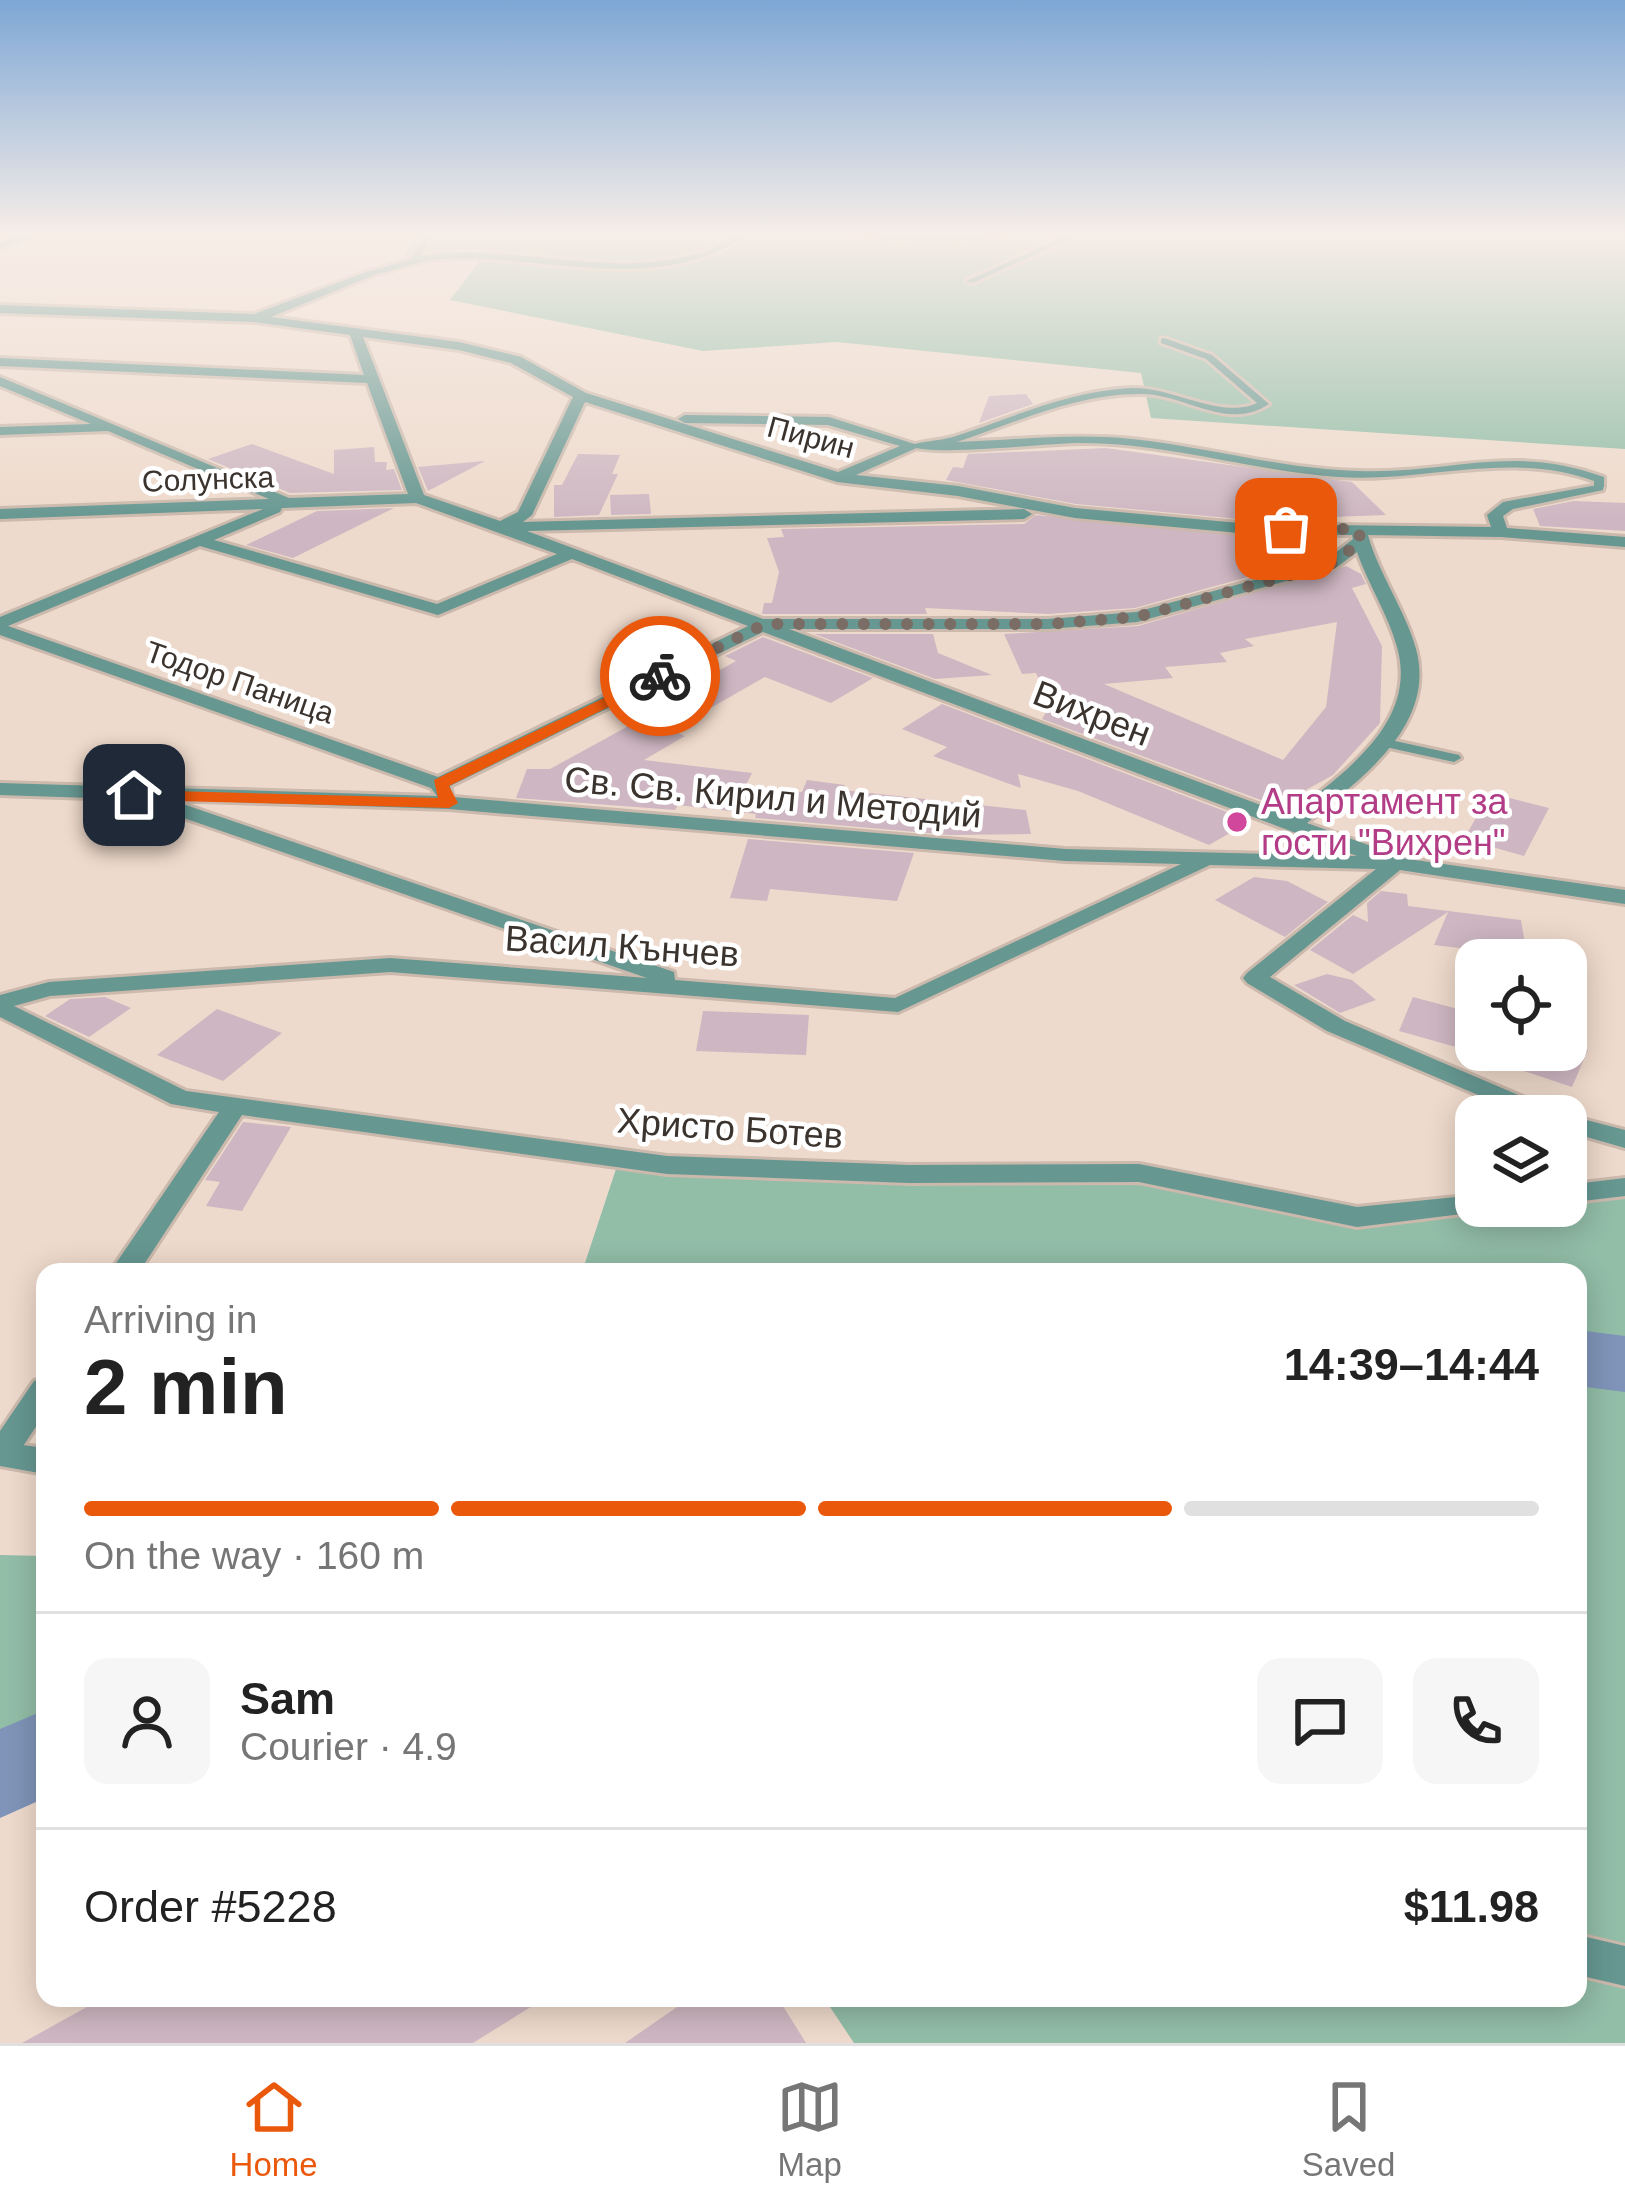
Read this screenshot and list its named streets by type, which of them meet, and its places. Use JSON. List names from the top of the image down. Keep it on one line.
{"streets":{"street":["Пирин","Солунска","Тодор Паница","Вихрен","Св. Св. Кирил и Методий","Васил Кънчев","Христо Ботев"]},"crossings":[["Солунска","Вихрен"],["Тодор Паница","Св. Св. Кирил и Методий"],["Вихрен","Св. Св. Кирил и Методий"],["Св. Св. Кирил и Методий","Васил Кънчев"],["Васил Кънчев","Христо Ботев"]],"places":["Апартамент за гости \"Вихрен\""],"page":{"heading":["2 min","Arriving in","14:39–14:44"],"panel":["Sam","Courier · 4.9","Order #5228","$11.98"],"bar":"On the way · 160 m","tabs":["Home","Map","Saved"]}}
